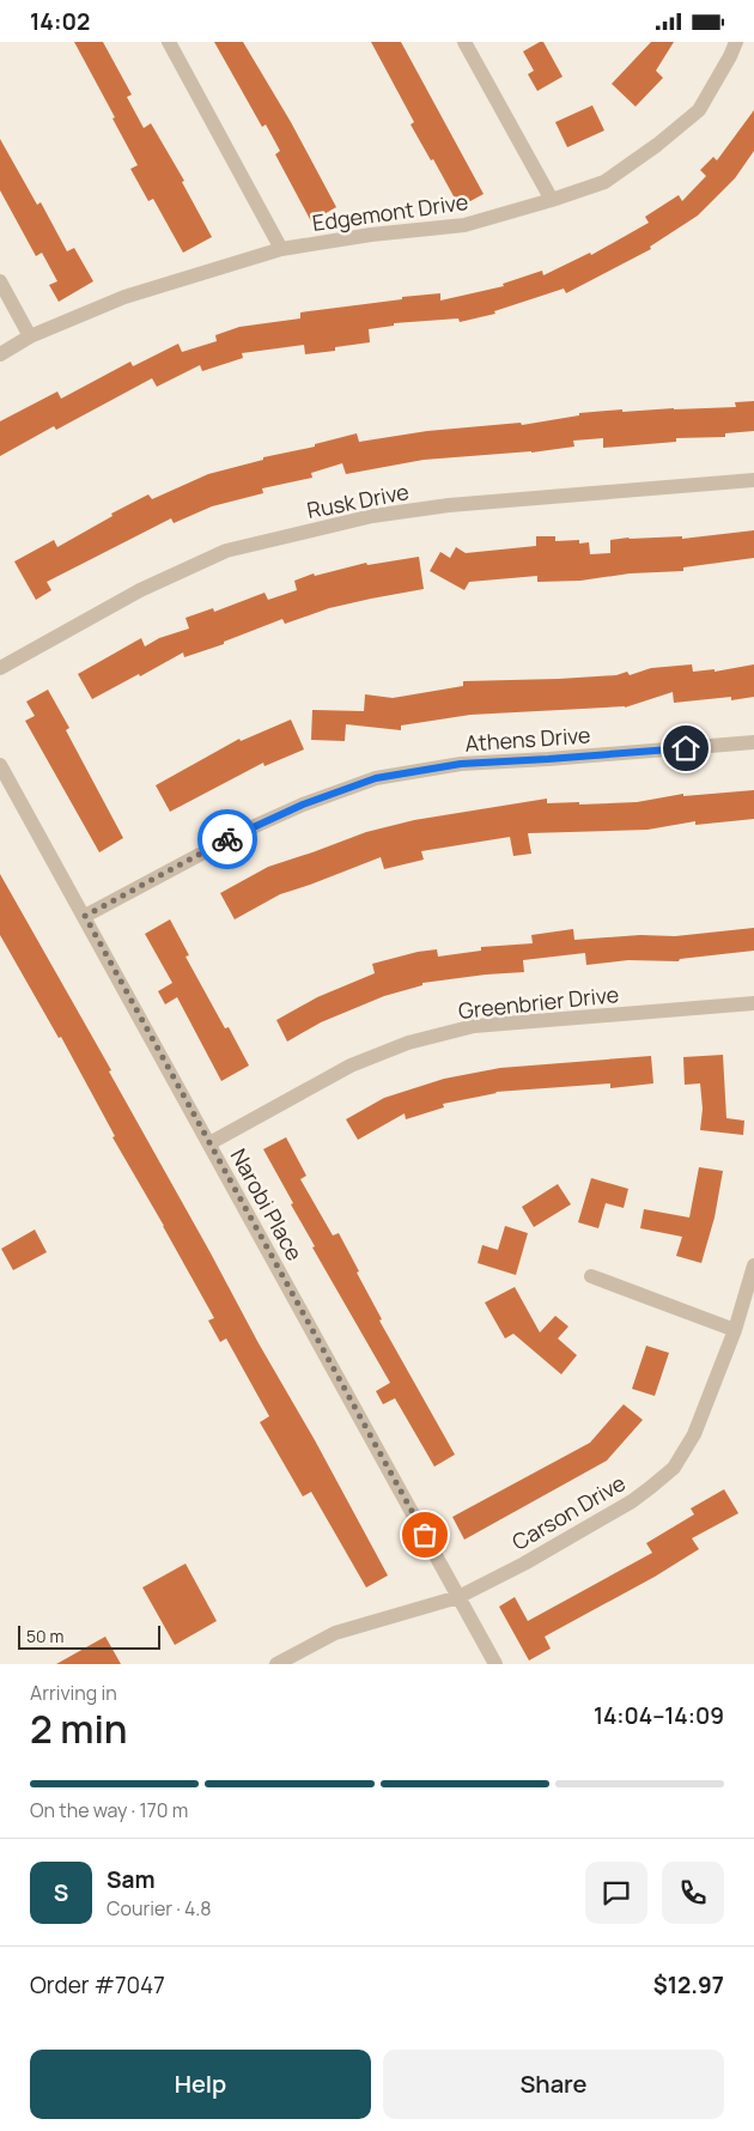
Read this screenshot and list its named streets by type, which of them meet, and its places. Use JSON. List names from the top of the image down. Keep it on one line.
{"streets":{"street":["Edgemont Drive","Rusk Drive","Athens Drive","Greenbrier Drive","Narobi Place","Carson Drive"]},"crossings":[["Athens Drive","Narobi Place"],["Greenbrier Drive","Narobi Place"],["Narobi Place","Carson Drive"]],"scale_bar":"50 m","page":{"status":"14:02","scale":"50 m","heading":["2 min","Arriving in","14:04–14:09"],"panel":["Sam","Courier · 4.8","Order #7047","$12.97"],"bar":"On the way · 170 m","round":"S","buttons":["Help","Share"]}}
